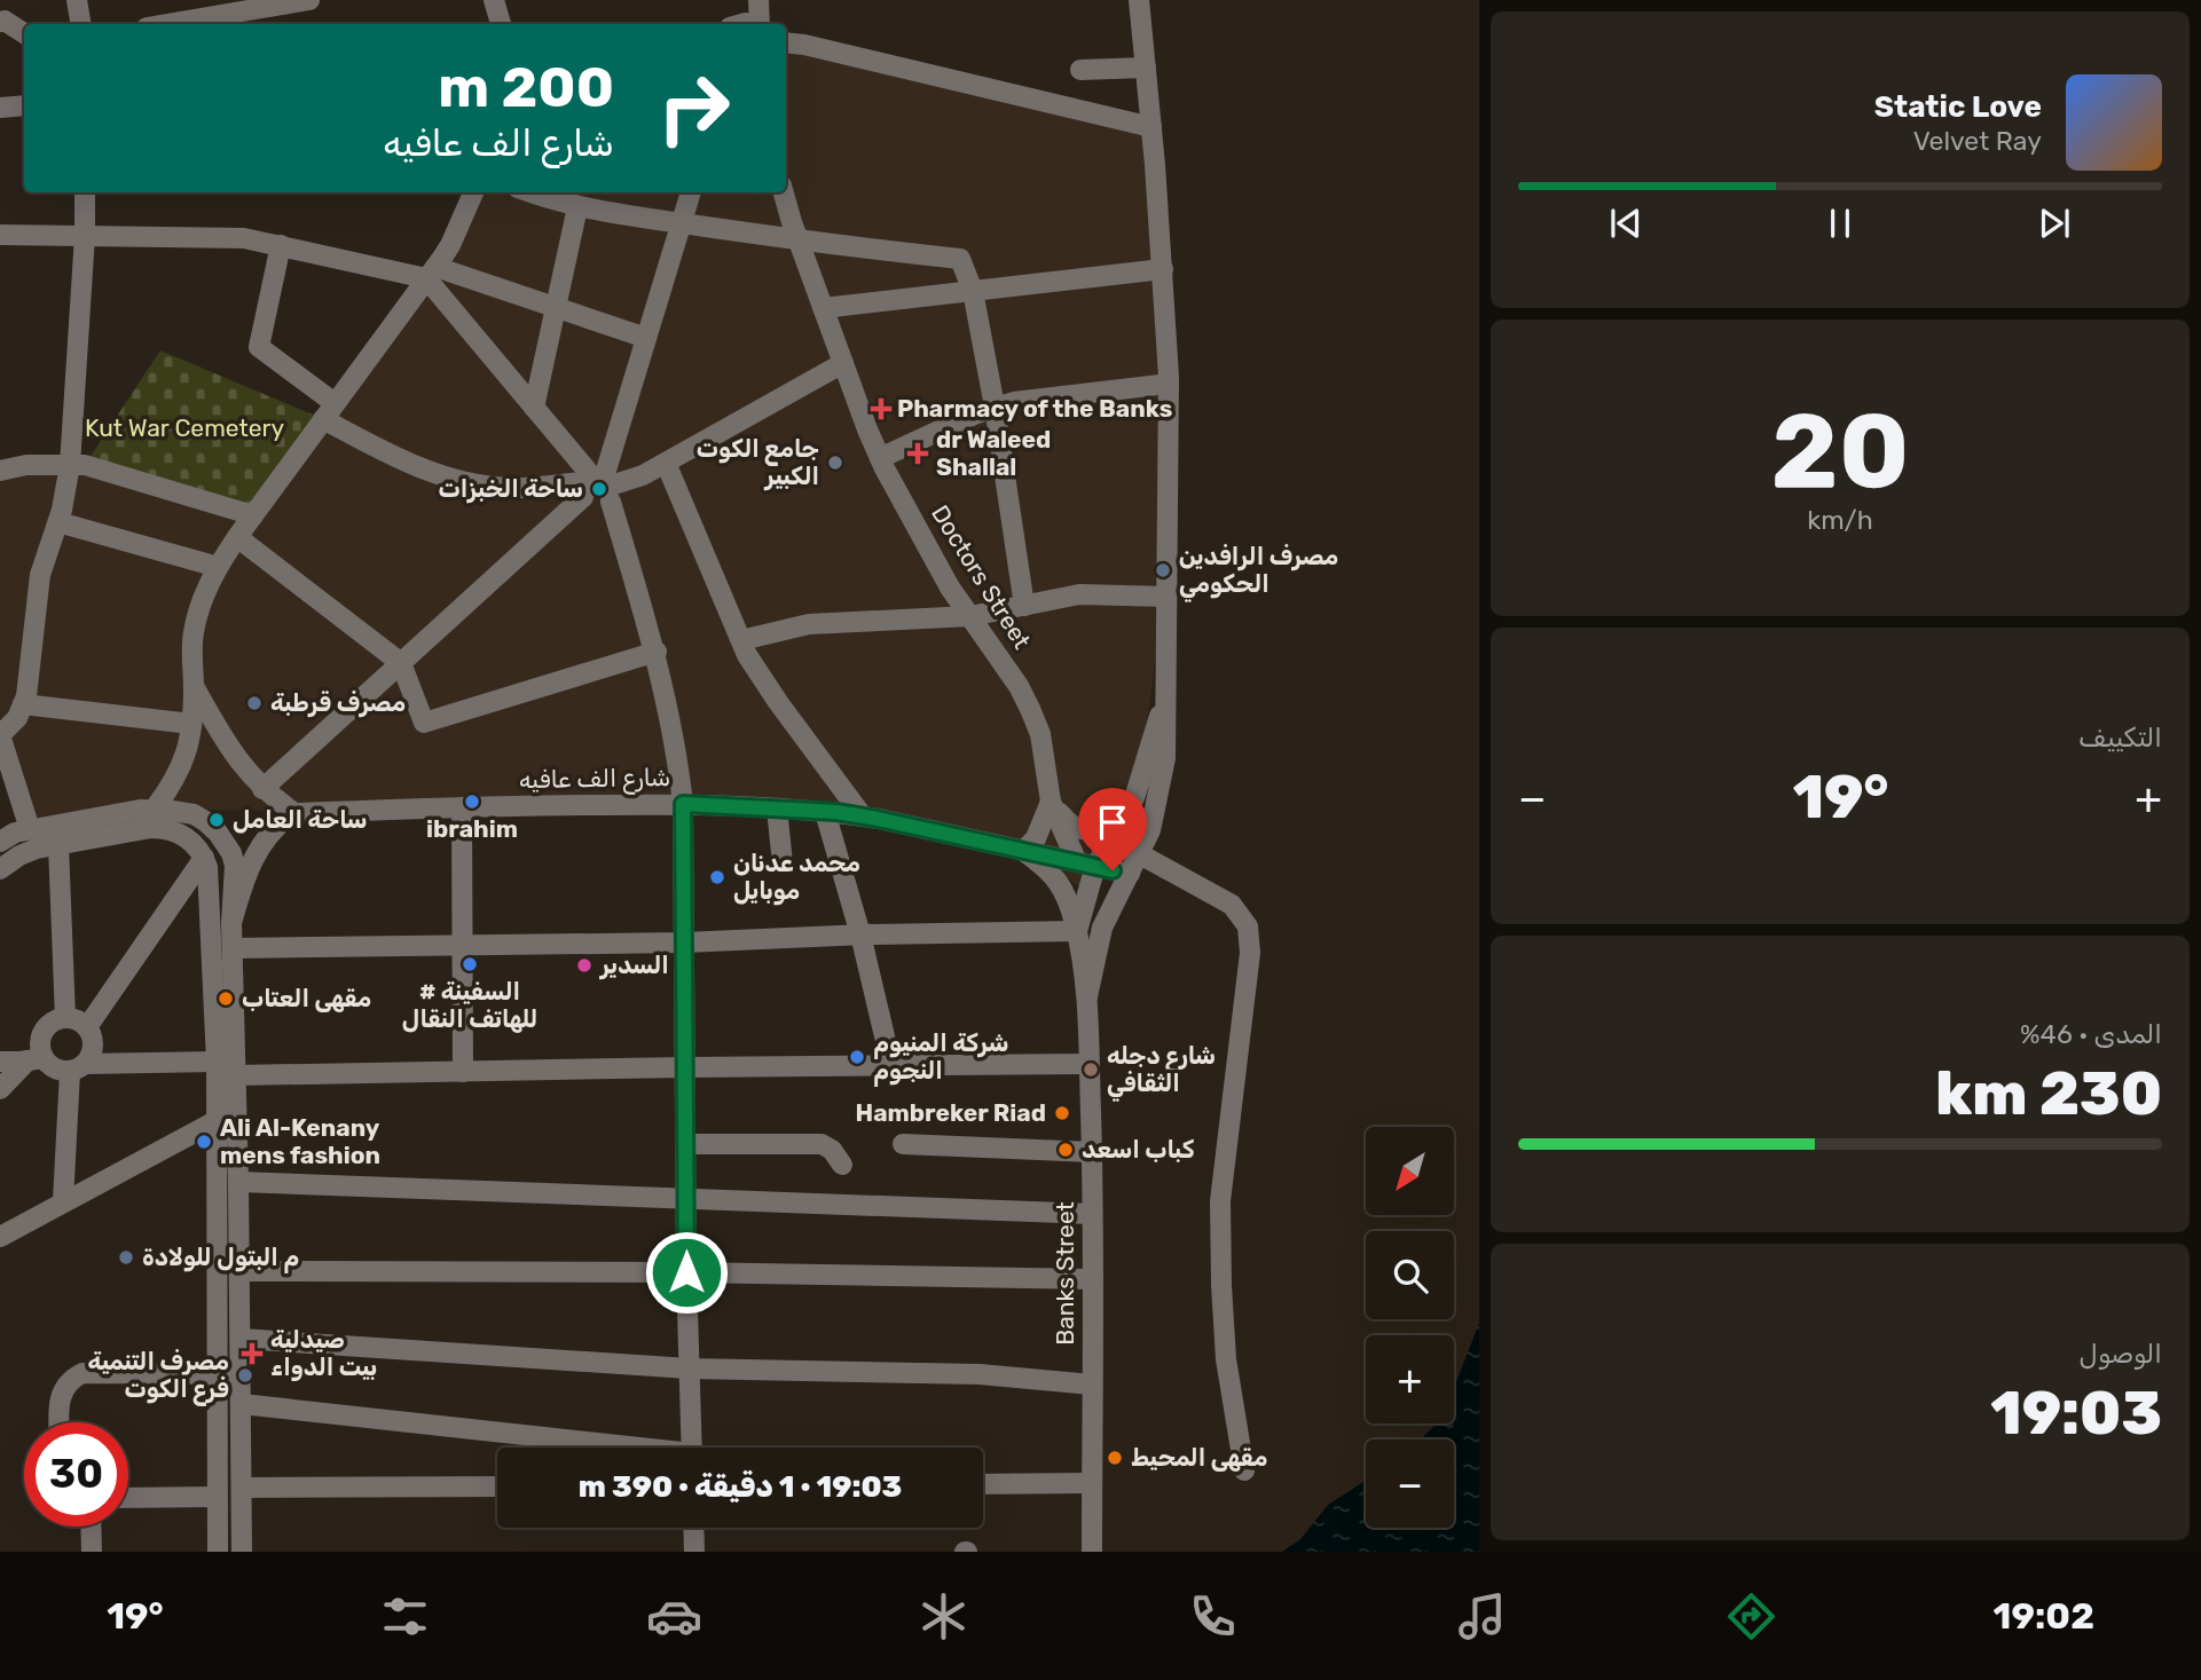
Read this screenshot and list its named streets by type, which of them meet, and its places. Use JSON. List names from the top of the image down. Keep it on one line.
{"streets":{"street":["Doctors Street","شارع الف عافيه","Banks Street"]},"crossings":[["Doctors Street","شارع الف عافيه"]],"parks":["Kut War Cemetery"],"places":{"health":["Pharmacy of the Banks","dr Waleed Shallal","صيدلية بيت الدواء"],"other":["جامع الكوت الكبير","ساحة الخبزات","مصرف الرافدين الحكومي","مصرف قرطبة","ibrahim","ساحة العامل","محمد عدنان موبايل","# السفينة للهاتف النقال","السدير","مقهى العتاب","شركة المنيوم النجوم","شارع دجله الثقافي","Hambreker Riad","Ali Al-Kenany mens fashion","كباب اسعد","م البتول للولادة","مصرف التنمية فرع الكوت","مقهى المحيط"]},"north":"bottom left","page":{"turn":["200 m","شارع الف عافيه"],"song":["Static Love","Velvet Ray"],"tile":[["20","km/h"],"التكييف",["المدى · 46%","230 km"],["الوصول","19:03"]],"heat":["−","19°","+"],"map_buttons":["+","−"],"limit":"30","trip":"19:03 · 1 دقيقة · 390 m","tabs":["19:02","19°"]}}
